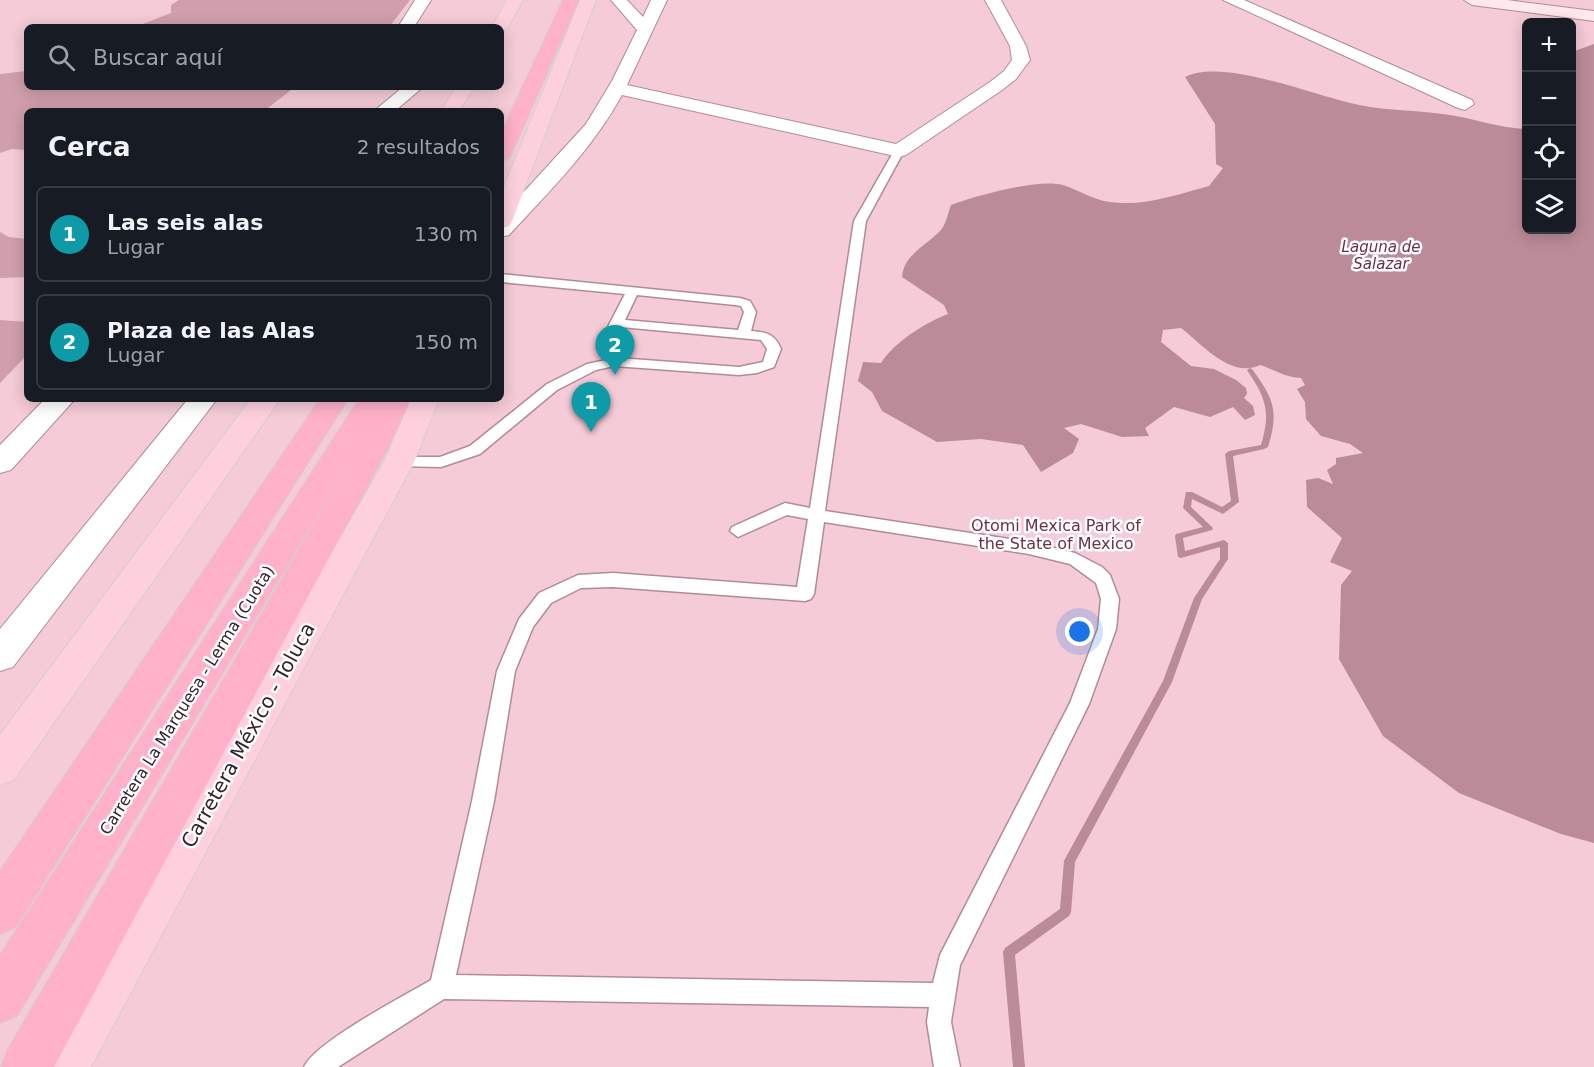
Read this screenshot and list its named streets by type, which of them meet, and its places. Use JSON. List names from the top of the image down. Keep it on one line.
{"streets":{"highway":["Carretera La Marquesa - Lerma (Cuota)"],"main road":["Carretera México - Toluca"]},"water":["Laguna de Salazar"],"parks":["Otomi Mexica Park of the State of Mexico"],"page":{"map_buttons":["+","−"],"search":"Buscar aquí","heading":["Cerca","2 resultados"],"list":[{"mark":"1","name":"Las seis alas","note":"Lugar","value":"130 m"},{"mark":"2","name":"Plaza de las Alas","note":"Lugar","value":"150 m"}],"pins":["2","1"]}}
